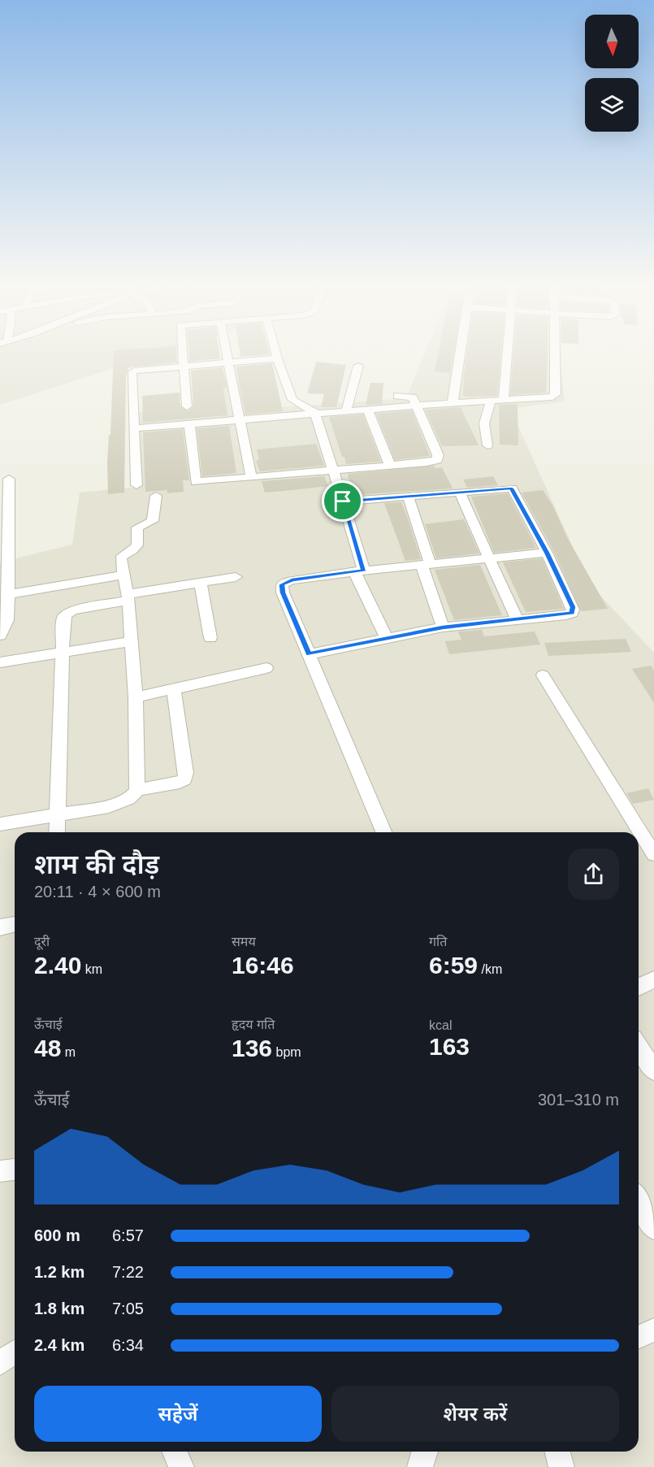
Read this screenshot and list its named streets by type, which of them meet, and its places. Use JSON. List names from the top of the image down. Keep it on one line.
{"north":"bottom","page":{"heading":["शाम की दौड़","20:11 · 4 × 600 m"],"stats":[["दूरी","2.40 km"],["समय","16:46"],["गति","6:59 /km"],["ऊँचाई","48 m"],["हृदय गति","136 bpm"],["kcal","163"]],"chart":["ऊँचाई","301–310 m"],"list":[{"name":"600 m","note":"6:57"},{"name":"1.2 km","note":"7:22"},{"name":"1.8 km","note":"7:05"},{"name":"2.4 km","note":"6:34"}],"buttons":["सहेजें","शेयर करें"]}}
